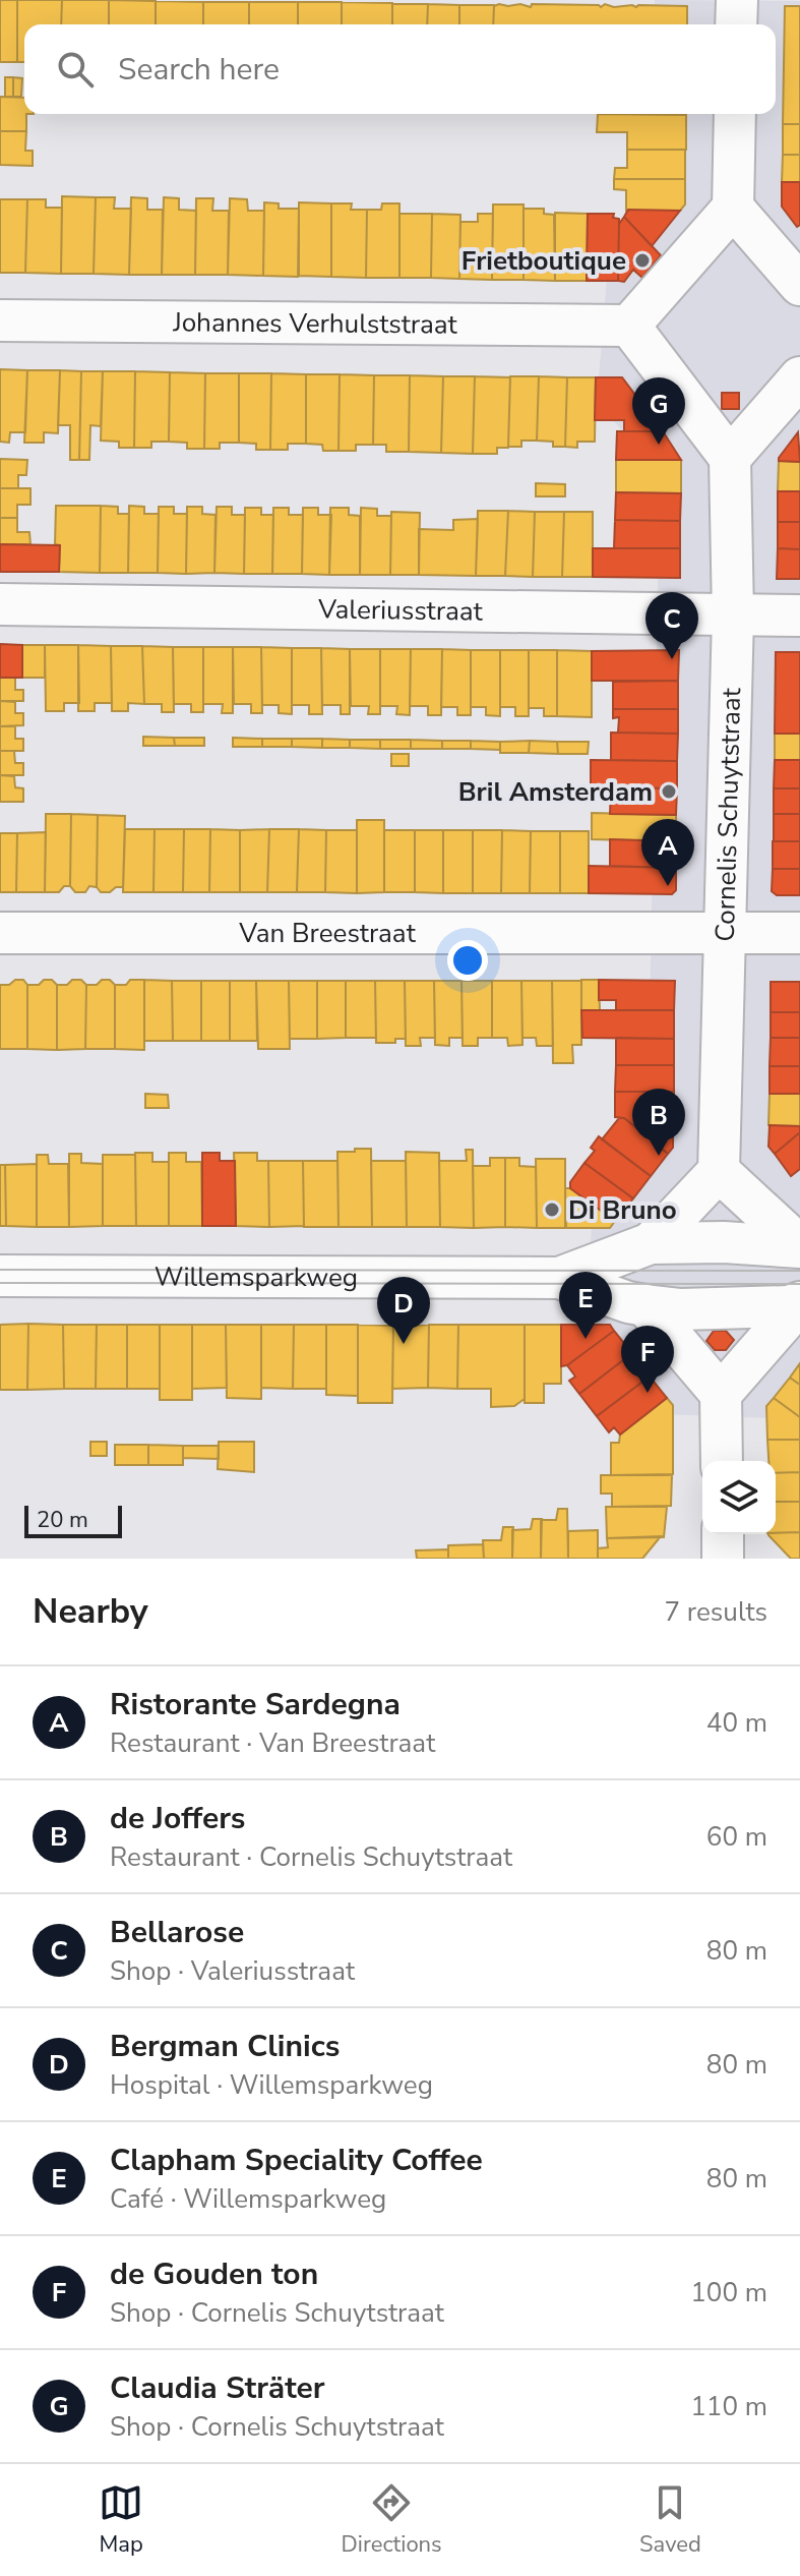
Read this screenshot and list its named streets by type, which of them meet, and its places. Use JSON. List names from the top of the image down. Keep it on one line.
{"streets":{"street":["Johannes Verhulststraat","Valeriusstraat","Cornelis Schuytstraat","Van Breestraat","Willemsparkweg"]},"crossings":[["Valeriusstraat","Cornelis Schuytstraat"],["Cornelis Schuytstraat","Van Breestraat"]],"places":["Frietboutique","Bril Amsterdam","Di Bruno"],"scale_bar":"20 m","page":{"search":"Search here","pins":["G","C","A","B","E","D","F"],"scale":"20 m","heading":["Nearby","7 results"],"list":[{"mark":"A","name":"Ristorante Sardegna","note":"Restaurant · Van Breestraat","value":"40 m"},{"mark":"B","name":"de Joffers","note":"Restaurant · Cornelis Schuytstraat","value":"60 m"},{"mark":"C","name":"Bellarose","note":"Shop · Valeriusstraat","value":"80 m"},{"mark":"D","name":"Bergman Clinics","note":"Hospital · Willemsparkweg","value":"80 m"},{"mark":"E","name":"Clapham Speciality Coffee","note":"Café · Willemsparkweg","value":"80 m"},{"mark":"F","name":"de Gouden ton","note":"Shop · Cornelis Schuytstraat","value":"100 m"},{"mark":"G","name":"Claudia Sträter","note":"Shop · Cornelis Schuytstraat","value":"110 m"}],"nav":["Map","Directions","Saved"]}}
